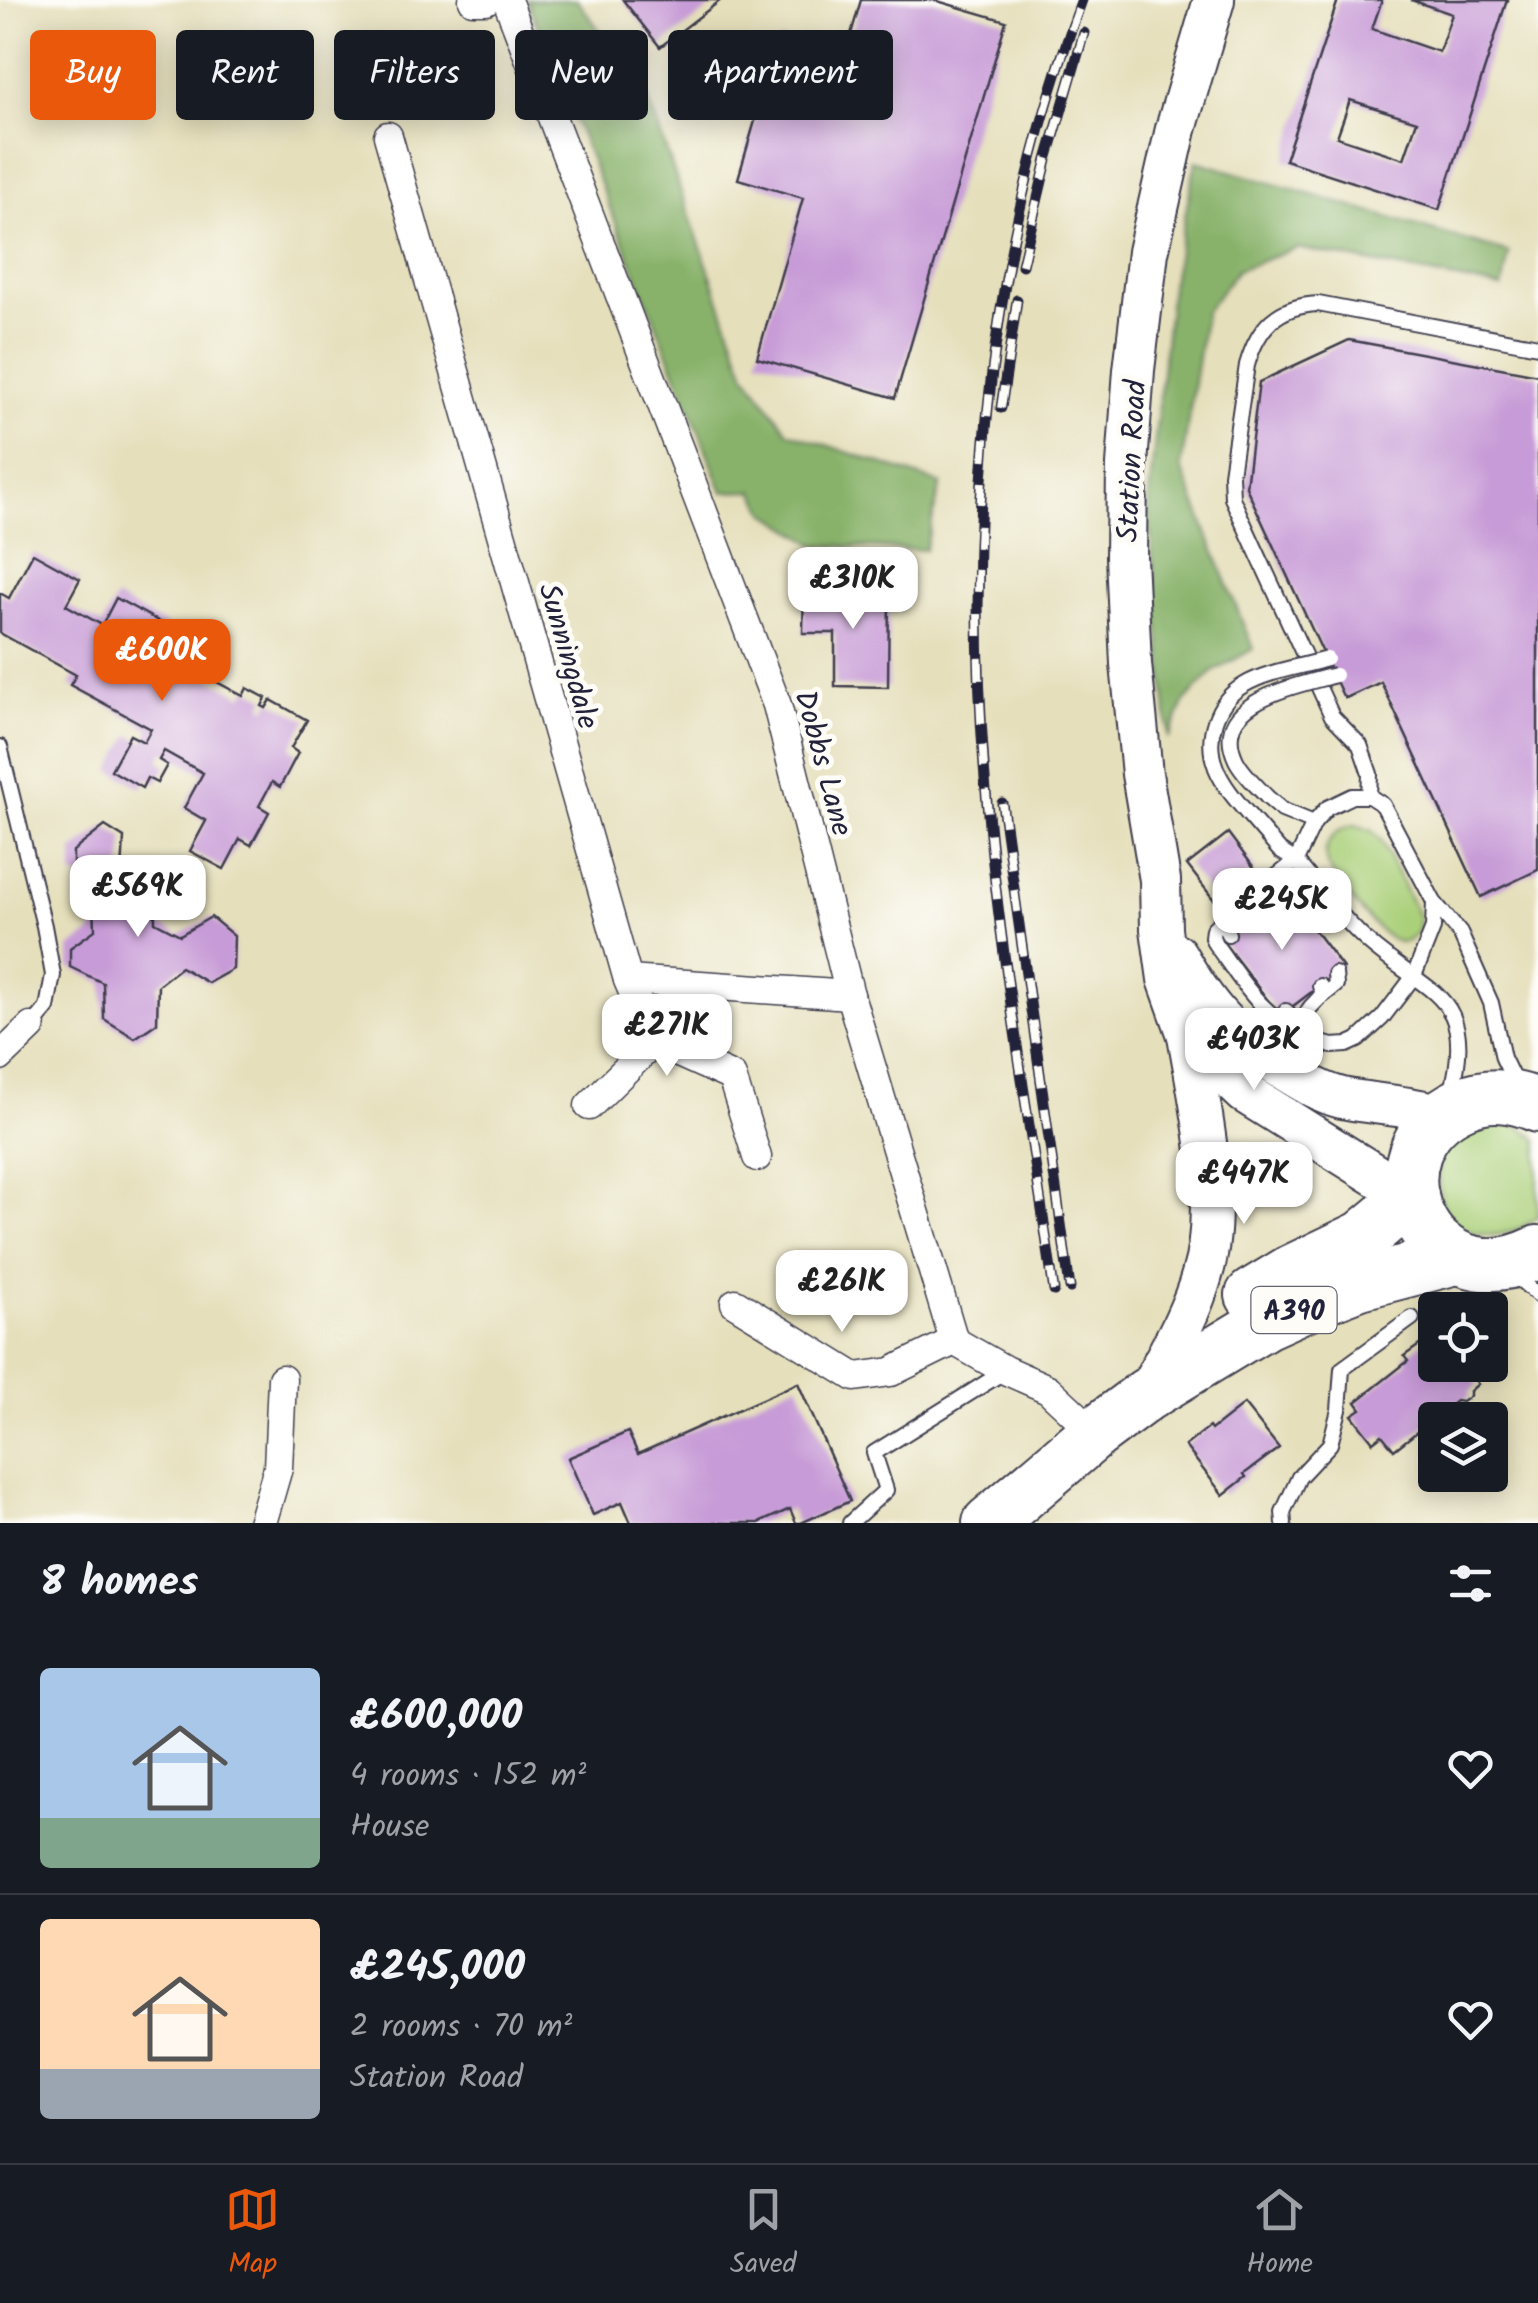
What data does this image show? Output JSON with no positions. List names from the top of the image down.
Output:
{
  "streets": {
    "highway": ["A390"],
    "street": ["Station Road", "Sunningdale", "Dobbs Lane"]
  },
  "crossings": [
    ["Station Road", "A390"]
  ],
  "page": {
    "chip": [
      "Buy",
      "Rent",
      "Filters",
      "New",
      "Apartment"
    ],
    "price": [
      "£310K",
      "£600K",
      "£569K",
      "£245K",
      "£271K",
      "£403K",
      "£447K",
      "£261K"
    ],
    "heading": "8 homes",
    "list": [
      {
        "name": "£600,000",
        "note": "4 rooms · 152 m² · House"
      },
      {
        "name": "£245,000",
        "note": "2 rooms · 70 m² · Station Road"
      }
    ],
    "tabs": ["Map", "Saved", "Home"]
  }
}
